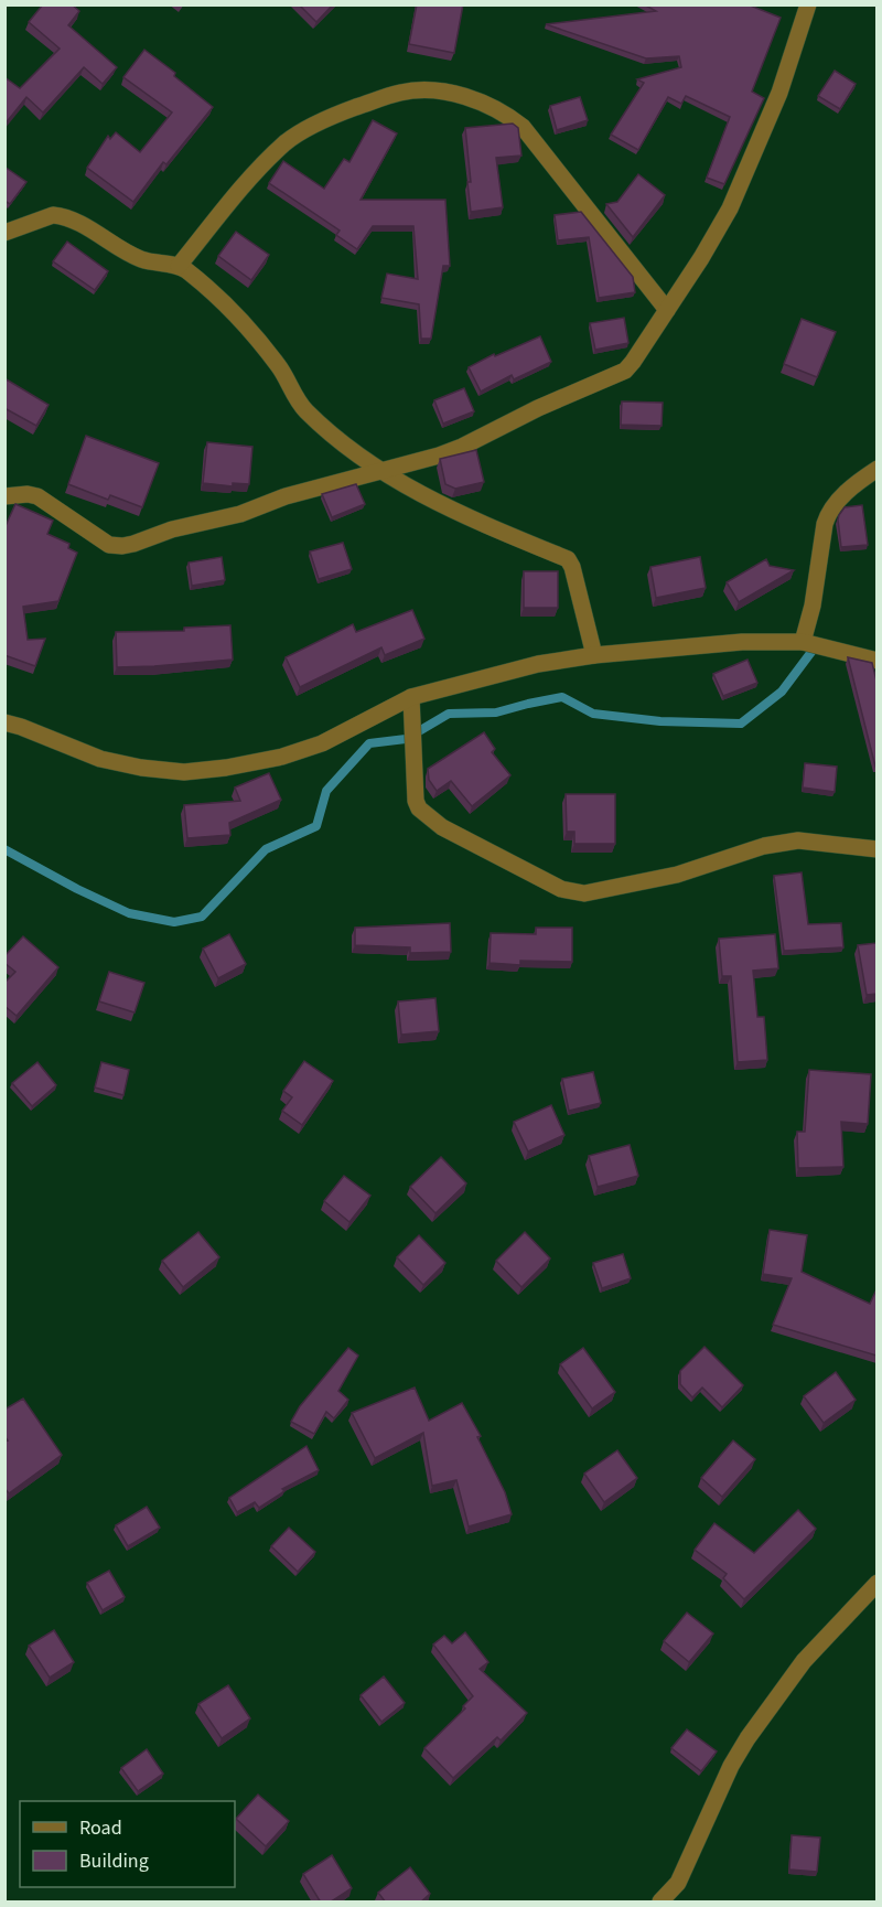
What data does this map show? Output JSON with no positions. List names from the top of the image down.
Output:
{
  "legend": ["Road", "Building"]
}
